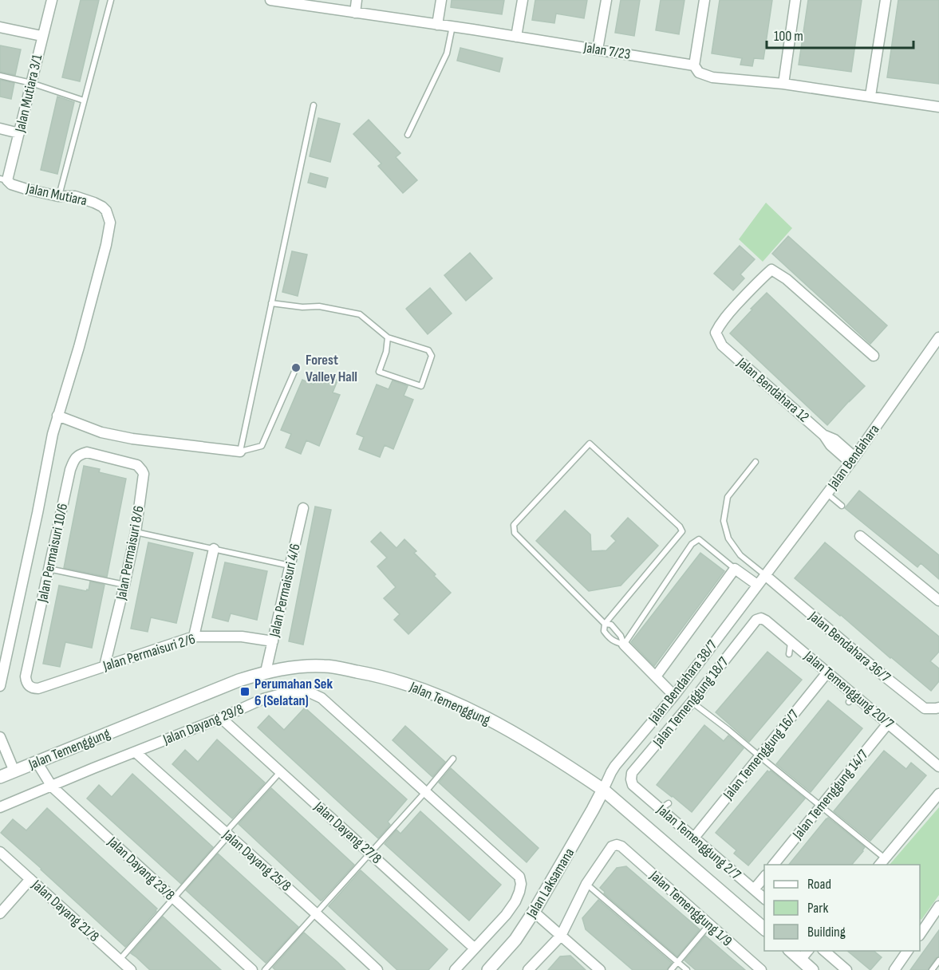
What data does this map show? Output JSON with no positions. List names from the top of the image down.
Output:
{
  "streets": {
    "street": [
      "Jalan 7/23",
      "Jalan Mutiara 3/1",
      "Jalan Mutiara",
      "Jalan Bendahara 12",
      "Jalan Bendahara",
      "Jalan Permaisuri 10/6",
      "Jalan Permaisuri 8/6",
      "Jalan Permaisuri 4/6",
      "Jalan Bendahara 36/7",
      "Jalan Permaisuri 2/6",
      "Jalan Bendahara 38/7",
      "Jalan Temenggung 20/7",
      "Jalan Temenggung 18/7",
      "Jalan Temenggung",
      "Jalan Dayang 29/8",
      "Jalan Temenggung 16/7",
      "Jalan Temenggung 14/7",
      "Jalan Dayang 27/8",
      "Jalan Temenggung 2/7",
      "Jalan Dayang 25/8",
      "Jalan Dayang 23/8",
      "Jalan Laksamana",
      "Jalan Temenggung 1/9",
      "Jalan Dayang 21/8"
    ]
  },
  "crossings": [
    ["Jalan Mutiara 3/1", "Jalan Mutiara"],
    ["Jalan Bendahara 12", "Jalan Bendahara"],
    ["Jalan Bendahara", "Jalan Bendahara 36/7"],
    ["Jalan Bendahara", "Jalan Bendahara 38/7"],
    ["Jalan Permaisuri 10/6", "Jalan Permaisuri 8/6"],
    ["Jalan Permaisuri 10/6", "Jalan Permaisuri 2/6"],
    ["Jalan Permaisuri 8/6", "Jalan Permaisuri 2/6"],
    ["Jalan Permaisuri 4/6", "Jalan Permaisuri 2/6"],
    ["Jalan Permaisuri 4/6", "Jalan Temenggung"],
    ["Jalan Bendahara 36/7", "Jalan Bendahara 38/7"],
    ["Jalan Bendahara 38/7", "Jalan Temenggung"],
    ["Jalan Bendahara 38/7", "Jalan Laksamana"],
    ["Jalan Temenggung 20/7", "Jalan Temenggung 18/7"],
    ["Jalan Temenggung 20/7", "Jalan Temenggung 16/7"],
    ["Jalan Temenggung 20/7", "Jalan Temenggung 14/7"],
    ["Jalan Temenggung 18/7", "Jalan Temenggung 2/7"],
    ["Jalan Temenggung", "Jalan Dayang 23/8"],
    ["Jalan Temenggung", "Jalan Laksamana"],
    ["Jalan Dayang 29/8", "Jalan Dayang 27/8"],
    ["Jalan Dayang 29/8", "Jalan Dayang 25/8"],
    ["Jalan Dayang 29/8", "Jalan Dayang 23/8"],
    ["Jalan Temenggung 16/7", "Jalan Temenggung 2/7"]
  ],
  "places": {
    "other": ["Forest Valley Hall"],
    "transit": ["Perumahan Sek 6 (Selatan)"]
  },
  "legend": ["Road", "Park", "Building"],
  "scale_bar": "100 m"
}
